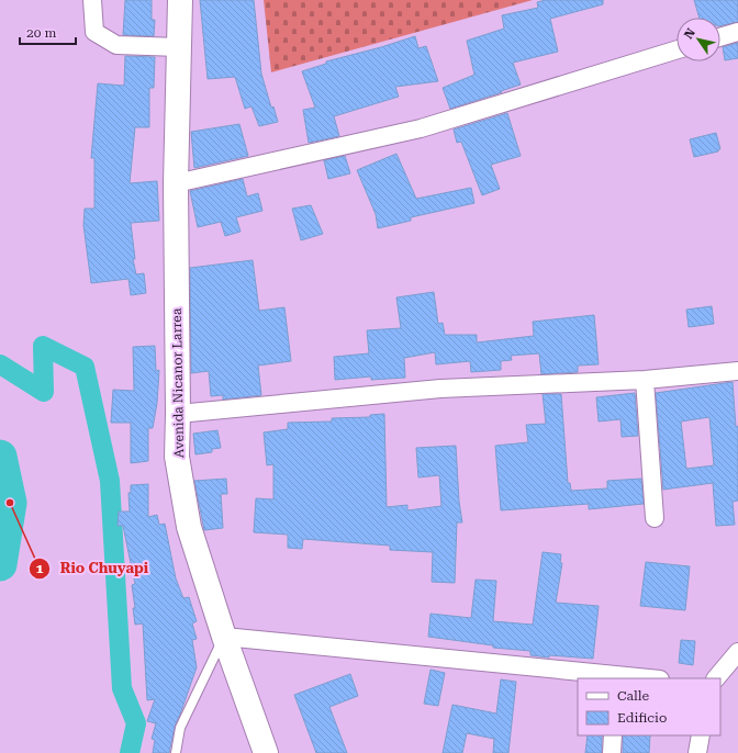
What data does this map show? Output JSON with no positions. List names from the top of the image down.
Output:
{
  "streets": {
    "main road": ["Avenida Nicanor Larrea"]
  },
  "places": ["Rio Chuyapi"],
  "legend": ["Calle", "Edificio"],
  "scale_bar": "20 m",
  "north": "top left"
}
